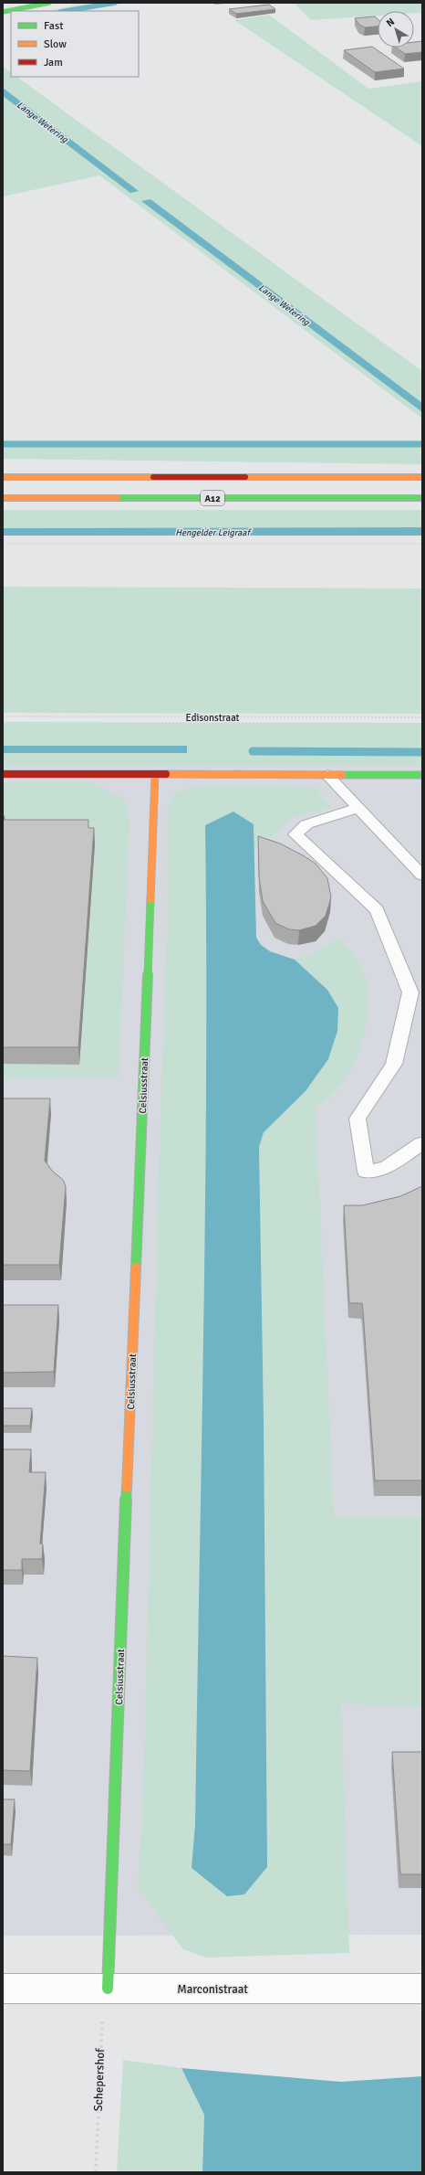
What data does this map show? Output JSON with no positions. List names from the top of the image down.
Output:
{
  "streets": {
    "main road": ["A12", "Celsiusstraat"],
    "street": ["Marconistraat"],
    "path": ["Edisonstraat", "Schepershof"]
  },
  "crossings": [
    ["Celsiusstraat", "Marconistraat"],
    ["Celsiusstraat", "Schepershof"],
    ["Marconistraat", "Schepershof"]
  ],
  "water": ["Lange Wetering", "Hengelder Leigraaf"],
  "legend": ["Fast", "Slow", "Jam"],
  "north": "top left"
}
